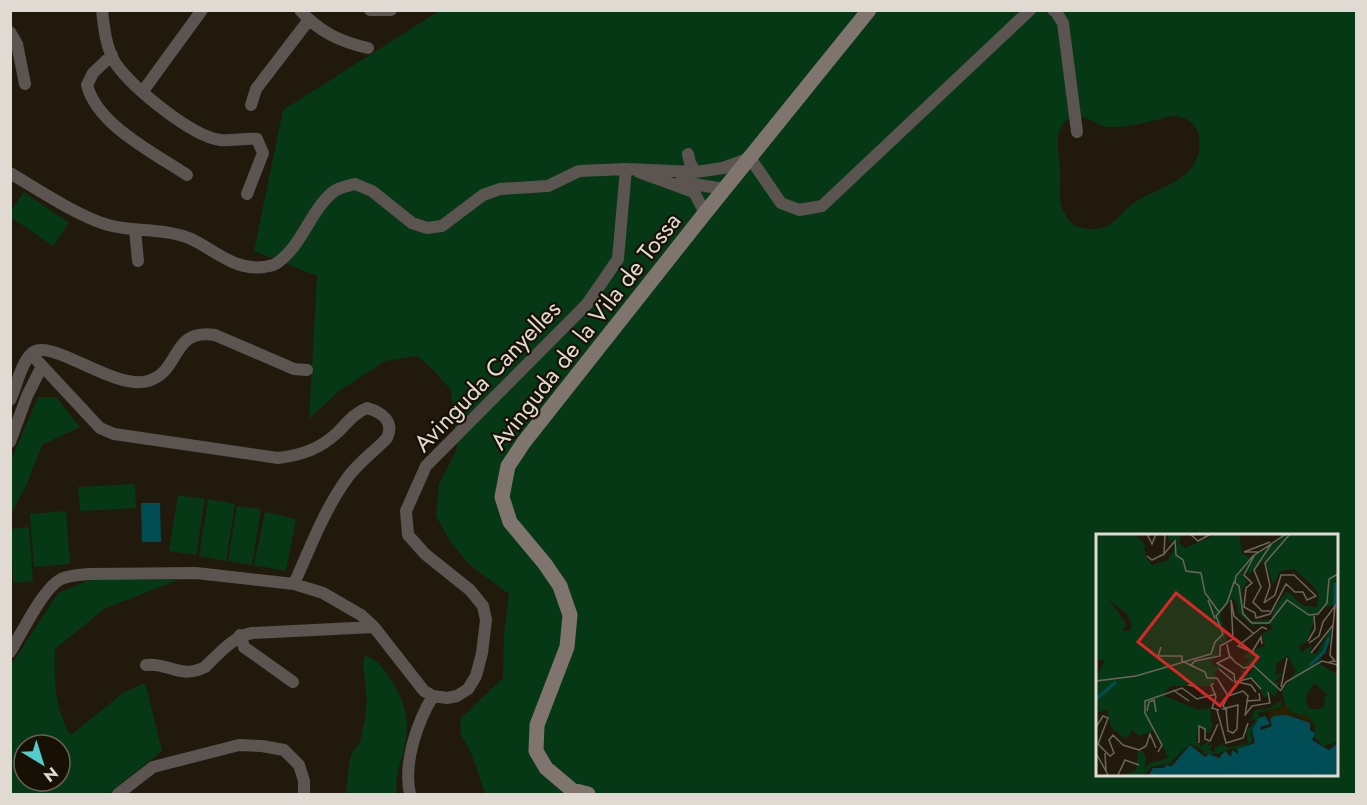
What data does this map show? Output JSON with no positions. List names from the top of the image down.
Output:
{
  "streets": {
    "main road": ["Avinguda de la Vila de Tossa"],
    "street": ["Avinguda Canyelles"]
  },
  "north": "bottom right"
}
